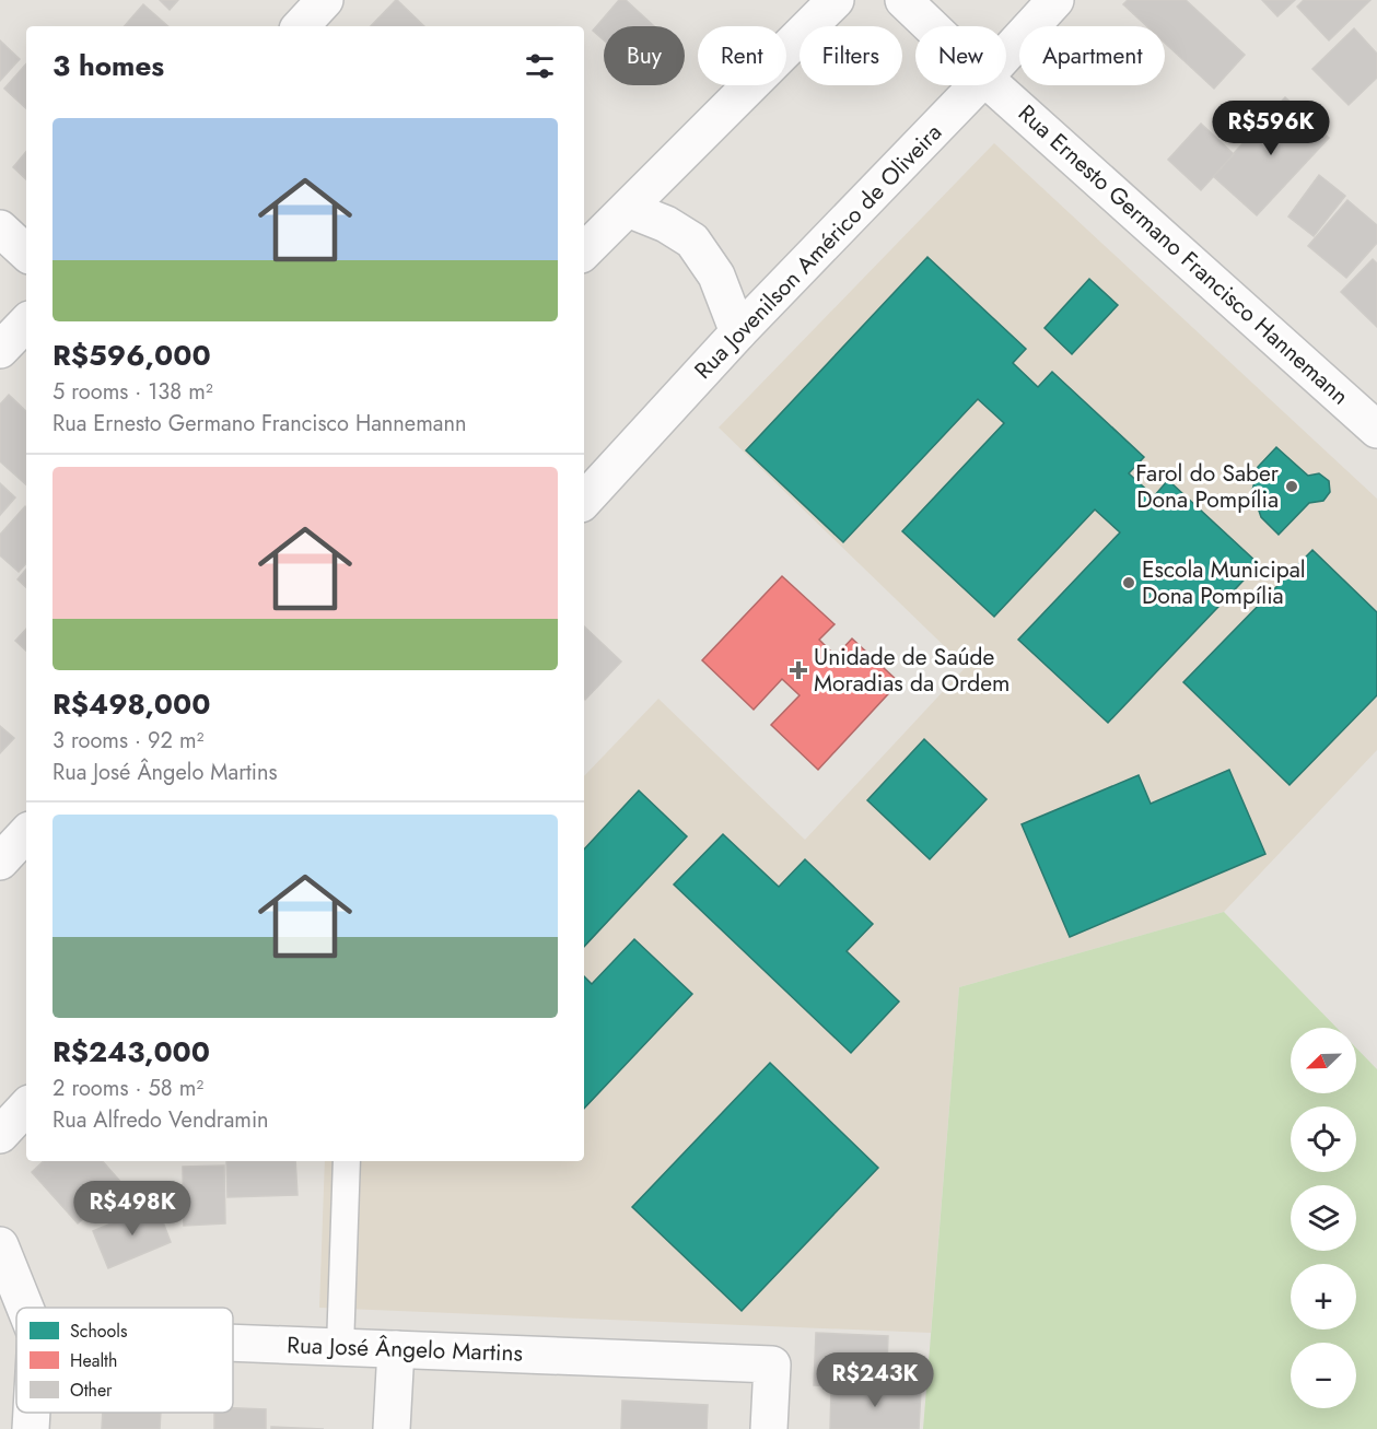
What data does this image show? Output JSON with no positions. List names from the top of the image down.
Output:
{
  "streets": {
    "street": ["Rua Jovenilson Américo de Oliveira", "Rua Ernesto Germano Francisco Hannemann", "Rua José Ângelo Martins"]
  },
  "places": {
    "other": ["Farol do Saber Dona Pompília", "Escola Municipal Dona Pompília"],
    "health": ["Unidade de Saúde Moradias da Ordem"]
  },
  "legend": ["Schools", "Health", "Other"],
  "north": "bottom left",
  "page": {
    "chip": [
      "Buy",
      "Rent",
      "Filters",
      "New",
      "Apartment"
    ],
    "heading": "3 homes",
    "price": ["R$596K", "R$498K", "R$243K"],
    "list": [
      {
        "name": "R$596,000",
        "note": "5 rooms · 138 m² · Rua Ernesto Germano Francisco Hannemann"
      },
      {
        "name": "R$498,000",
        "note": "3 rooms · 92 m² · Rua José Ângelo Martins"
      },
      {
        "name": "R$243,000",
        "note": "2 rooms · 58 m² · Rua Alfredo Vendramin"
      }
    ],
    "map_buttons": ["+", "−"]
  }
}
